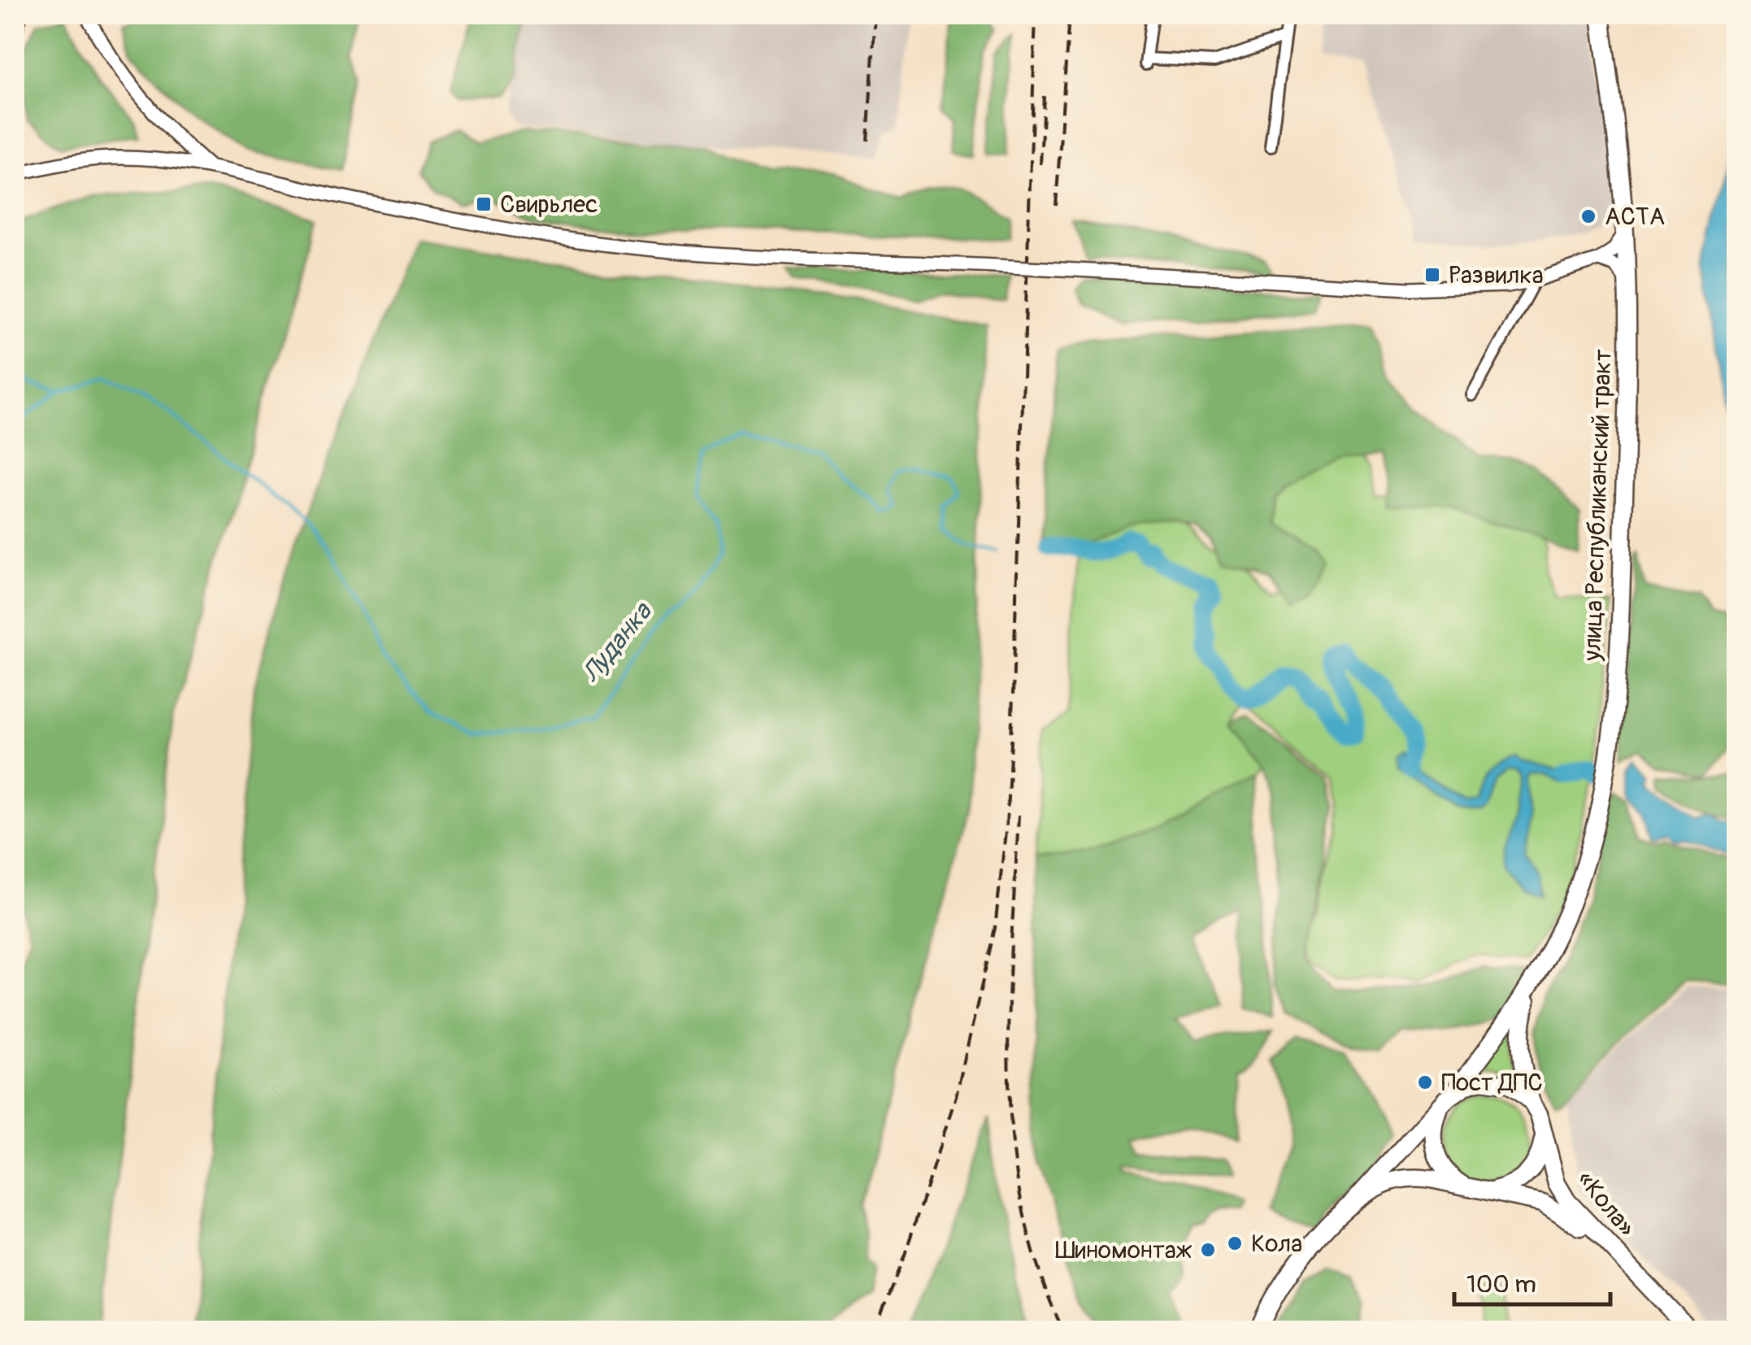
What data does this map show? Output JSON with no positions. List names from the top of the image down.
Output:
{
  "streets": {
    "main road": ["улица Республиканский тракт", "«Кола»"]
  },
  "crossings": [
    ["улица Республиканский тракт", "«Кола»"]
  ],
  "water": ["Луданка"],
  "places": {
    "transit": ["Свирьлес", "Развилка"],
    "other": [
      "АСТА",
      "Пост ДПС",
      "Кола",
      "Шиномонтаж"
    ]
  },
  "scale_bar": "100 m"
}
